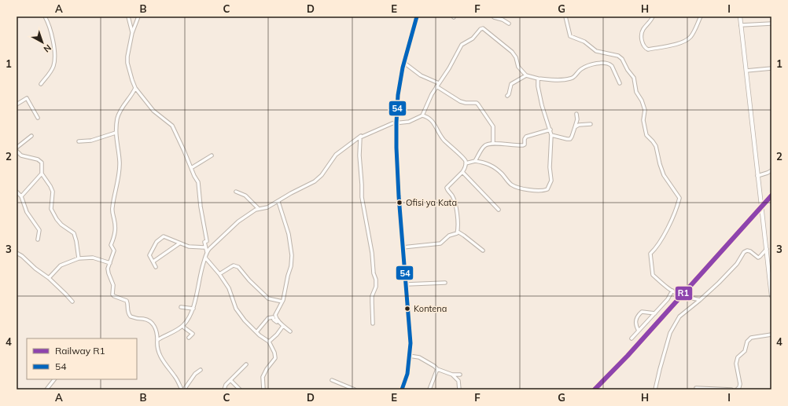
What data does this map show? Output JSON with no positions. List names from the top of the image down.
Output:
{
  "places": ["Ofisi ya Kata", "Kontena"],
  "lines": ["transit line 54", "rail line R1"],
  "legend": ["Railway R1", "54"],
  "north": "bottom right",
  "grid": {
    "columns": [
      "A",
      "B",
      "C",
      "D",
      "E",
      "F",
      "G",
      "H",
      "I"
    ],
    "rows": [
      "1",
      "2",
      "3",
      "4"
    ]
  }
}
